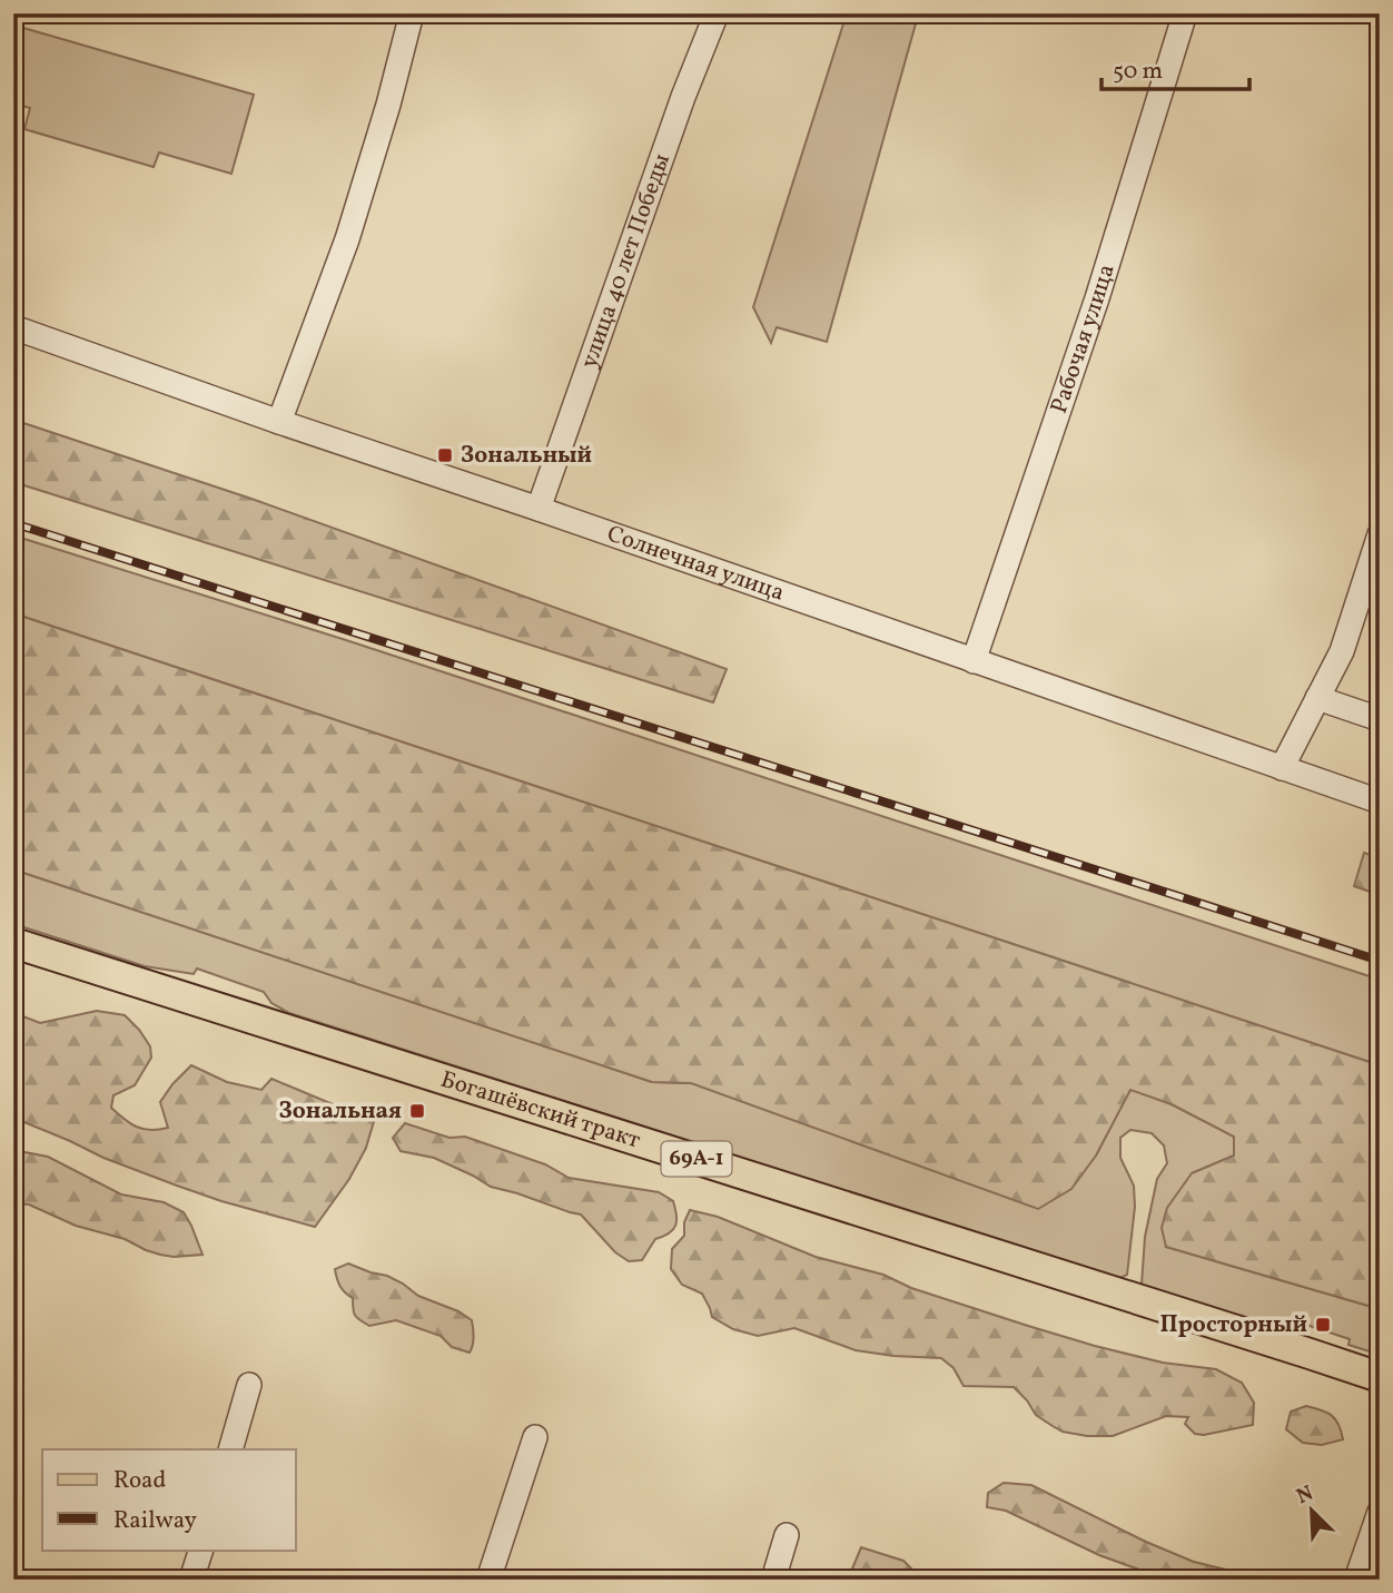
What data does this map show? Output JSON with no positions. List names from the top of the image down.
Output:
{
  "streets": {
    "main road": ["Богашёвский тракт", "69А-1"],
    "street": ["улица 40 лет Победы", "Рабочая улица", "Солнечная улица"]
  },
  "crossings": [
    ["улица 40 лет Победы", "Солнечная улица"],
    ["Рабочая улица", "Солнечная улица"]
  ],
  "places": {
    "transit": ["Зональный", "Зональная", "Просторный"]
  },
  "legend": ["Road", "Railway"],
  "scale_bar": "50 m",
  "north": "top left"
}
